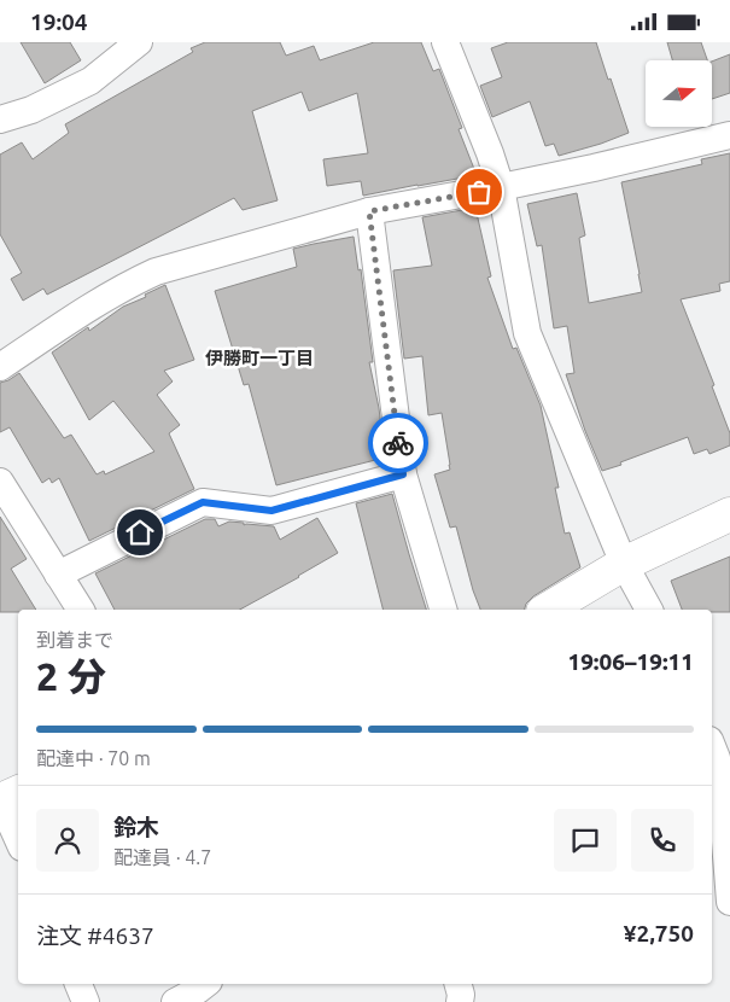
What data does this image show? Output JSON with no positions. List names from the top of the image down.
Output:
{
  "districts": ["伊勝町一丁目"],
  "north": "right",
  "page": {
    "status": "19:04",
    "heading": ["2 分", "到着まで", "19:06–19:11"],
    "panel": [
      "鈴木",
      "配達員 · 4.7",
      "注文 #4637",
      "¥2,750"
    ],
    "bar": "配達中 · 70 m"
  }
}
